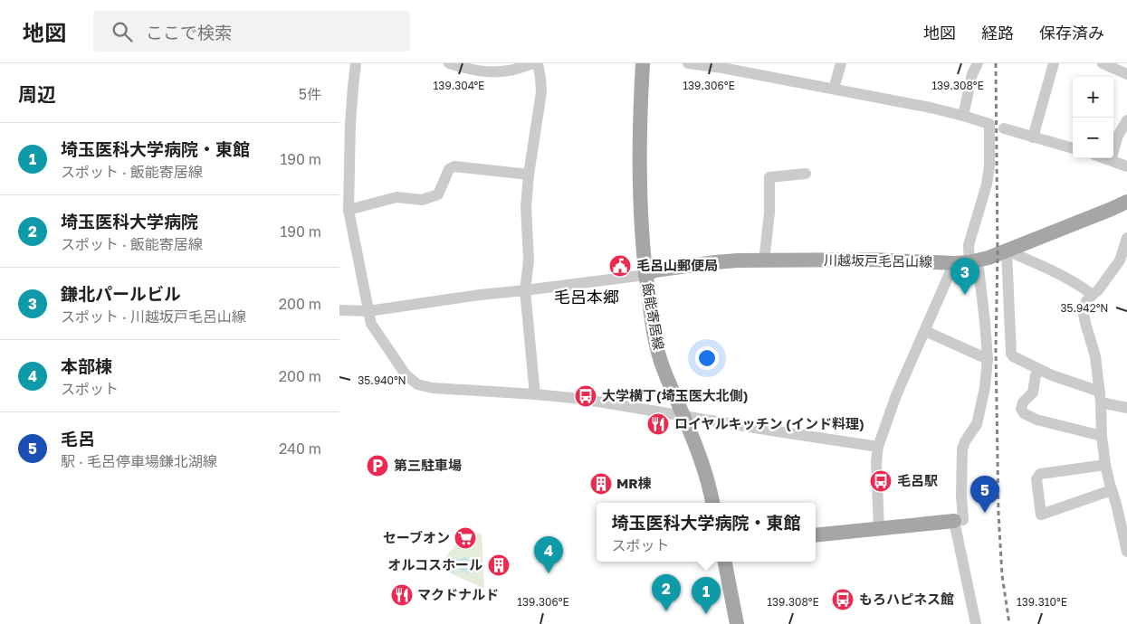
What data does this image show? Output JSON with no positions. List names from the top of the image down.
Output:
{
  "streets": {
    "main road": ["川越坂戸毛呂山線", "飯能寄居線"]
  },
  "crossings": [
    ["川越坂戸毛呂山線", "飯能寄居線"]
  ],
  "districts": ["毛呂本郷"],
  "places": {
    "public building": ["毛呂山郵便局"],
    "bus stop": ["大学横丁(埼玉医大北側)", "毛呂駅", "もろハピネス館"],
    "restaurant": ["ロイヤルキッチン (インド料理)", "マクドナルド"],
    "parking": ["第三駐車場"],
    "building": ["MR棟", "オルコスホール"],
    "supermarket": ["セーブオン"]
  },
  "page": {
    "header": "地図",
    "search": "ここで検索",
    "nav": ["地図", "経路", "保存済み"],
    "heading": ["周辺", "5件"],
    "map_buttons": ["+", "−"],
    "list": [
      {
        "mark": "1",
        "name": "埼玉医科大学病院・東館",
        "note": "スポット · 飯能寄居線",
        "value": "190 m"
      },
      {
        "mark": "2",
        "name": "埼玉医科大学病院",
        "note": "スポット · 飯能寄居線",
        "value": "190 m"
      },
      {
        "mark": "3",
        "name": "鎌北パールビル",
        "note": "スポット · 川越坂戸毛呂山線",
        "value": "200 m"
      },
      {
        "mark": "4",
        "name": "本部棟",
        "note": "スポット",
        "value": "200 m"
      },
      {
        "mark": "5",
        "name": "毛呂",
        "note": "駅 · 毛呂停車場鎌北湖線",
        "value": "240 m"
      }
    ],
    "pins": [
      "3",
      "5",
      "4",
      "2",
      "1"
    ],
    "popup": ["埼玉医科大学病院・東館", "スポット"]
  },
  "coordinates": [
    "139.304°E",
    "139.306°E",
    "139.308°E",
    "35.942°N",
    "35.940°N",
    "139.310°E"
  ]
}
